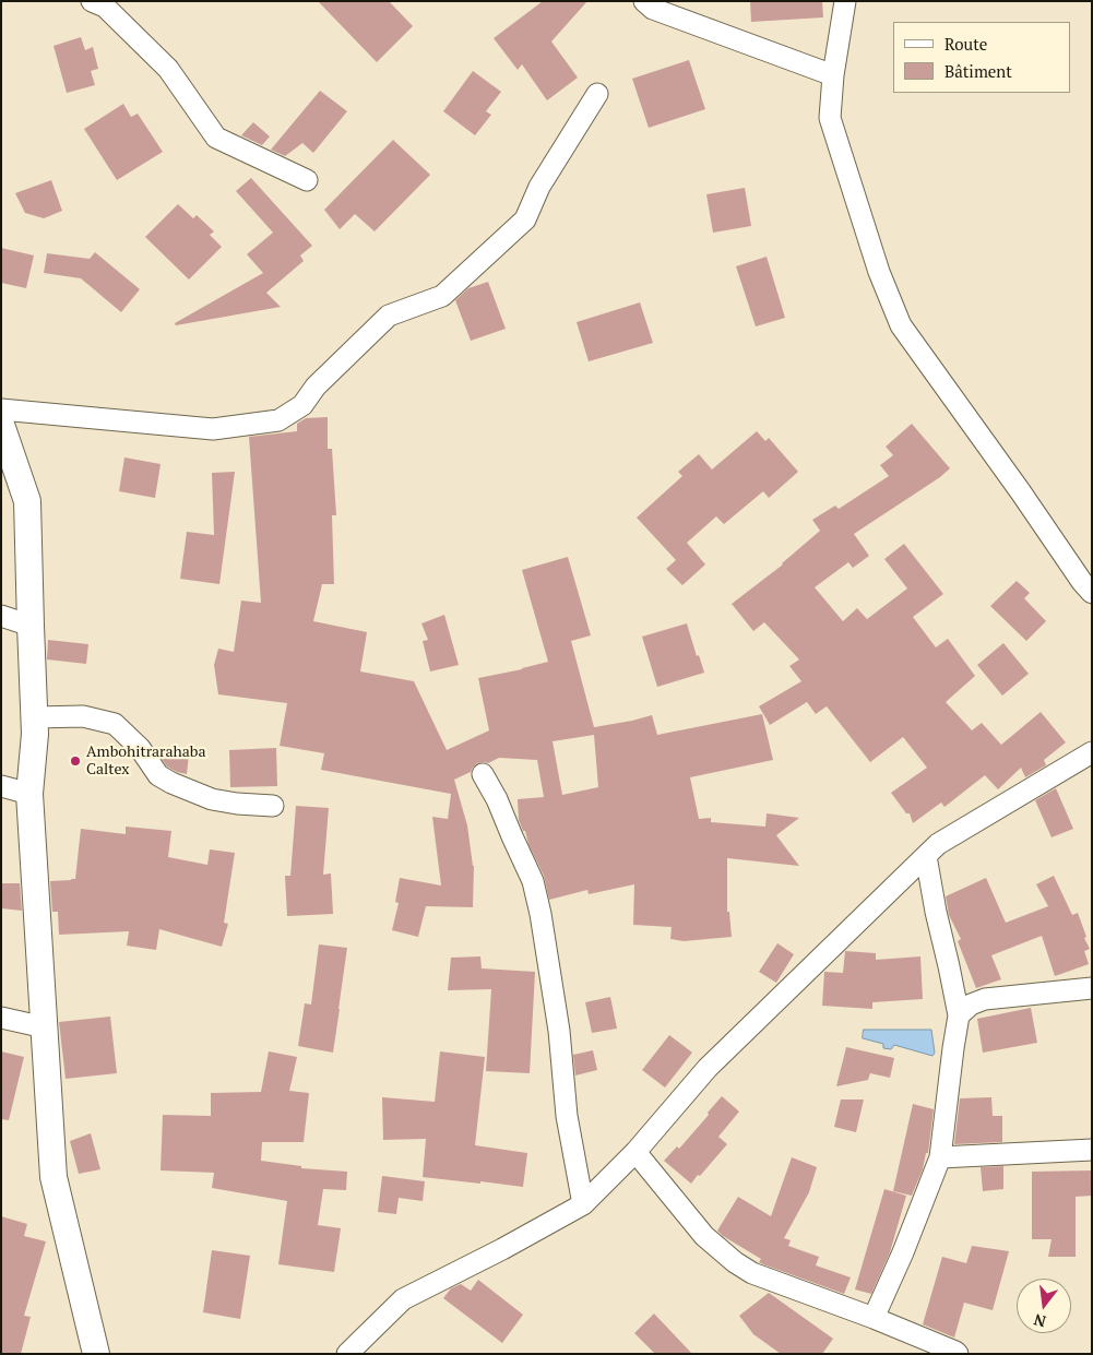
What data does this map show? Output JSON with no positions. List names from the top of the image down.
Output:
{
  "places": ["Ambohitrarahaba Caltex"],
  "legend": ["Route", "Bâtiment"],
  "north": "bottom"
}
